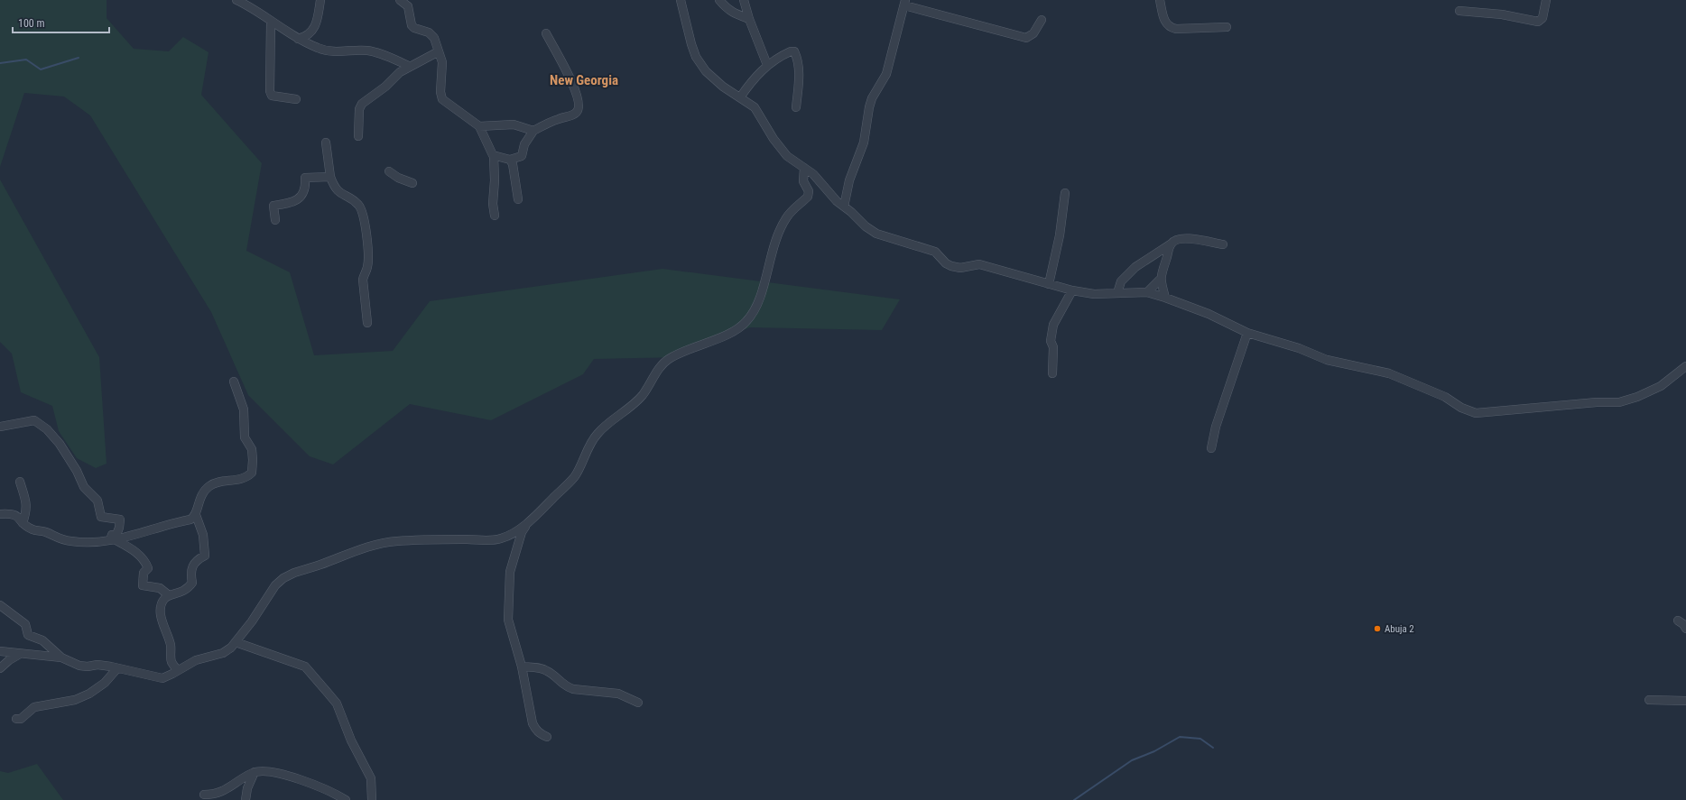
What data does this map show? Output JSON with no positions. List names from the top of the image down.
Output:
{
  "districts": ["New Georgia"],
  "places": ["Abuja 2"],
  "scale_bar": "100 m"
}
